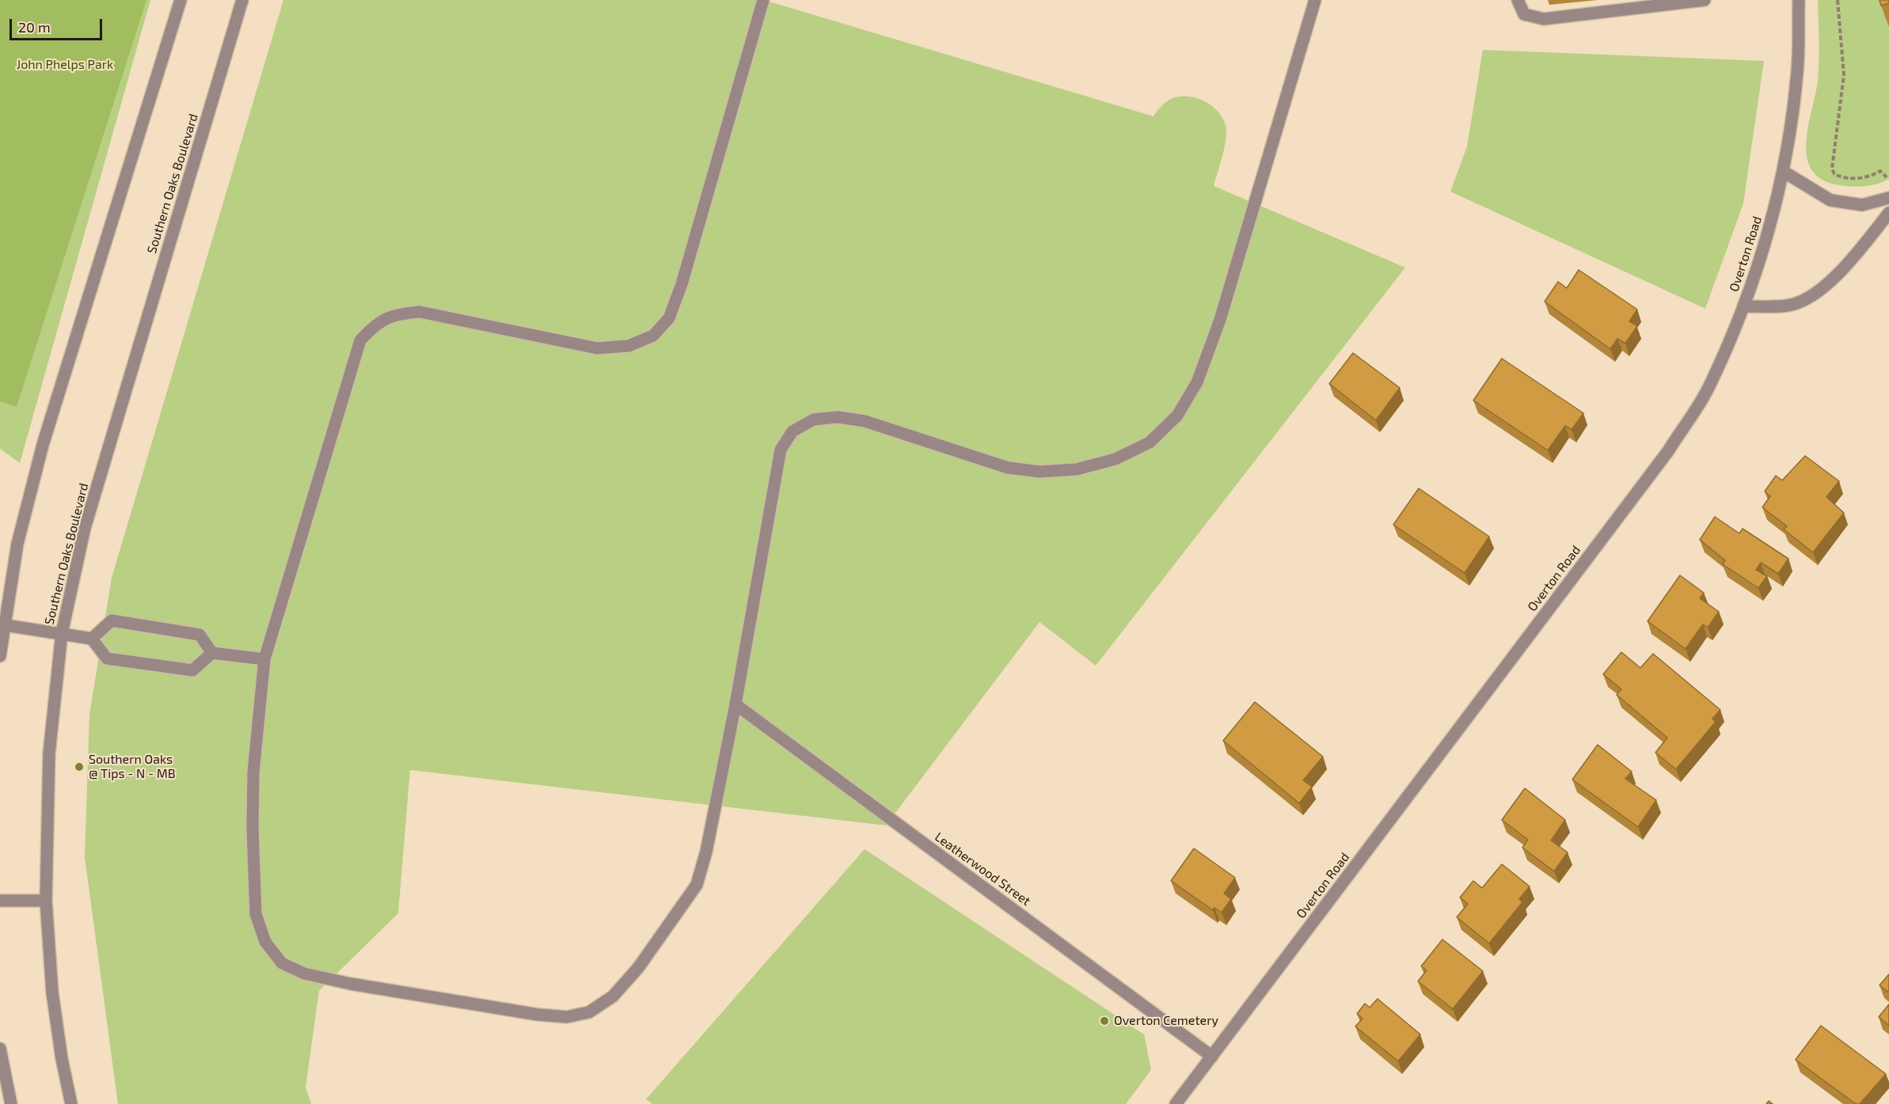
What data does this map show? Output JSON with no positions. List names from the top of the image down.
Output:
{
  "streets": {
    "street": ["Southern Oaks Boulevard", "Overton Road", "Leatherwood Street"]
  },
  "crossings": [
    ["Overton Road", "Leatherwood Street"]
  ],
  "parks": ["John Phelps Park"],
  "places": ["Southern Oaks @ Tips - N - MB", "Overton Cemetery"],
  "scale_bar": "20 m"
}
